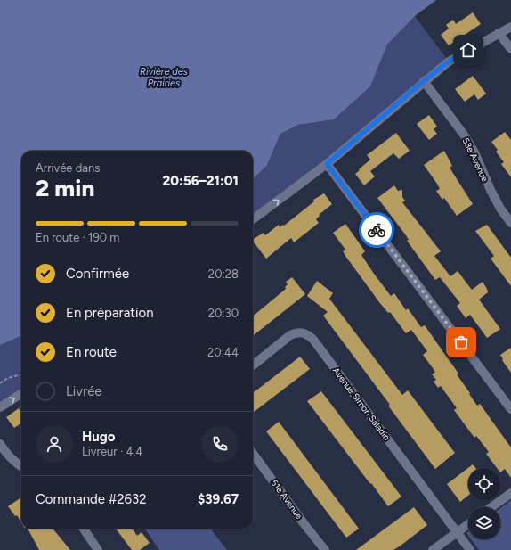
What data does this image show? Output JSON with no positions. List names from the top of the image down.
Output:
{
  "streets": {
    "street": ["53e Avenue", "Avenue Simon Saladin", "51e Avenue"]
  },
  "water": ["Rivière des Prairies"],
  "page": {
    "heading": ["2 min", "Arrivée dans", "20:56–21:01"],
    "panel": [
      "Hugo",
      "Livreur · 4.4",
      "Commande #2632",
      "$39.67"
    ],
    "bar": "En route · 190 m",
    "list": [
      ["Confirmée", "20:28"],
      ["En préparation", "20:30"],
      ["En route", "20:44"],
      "Livrée"
    ]
  }
}
